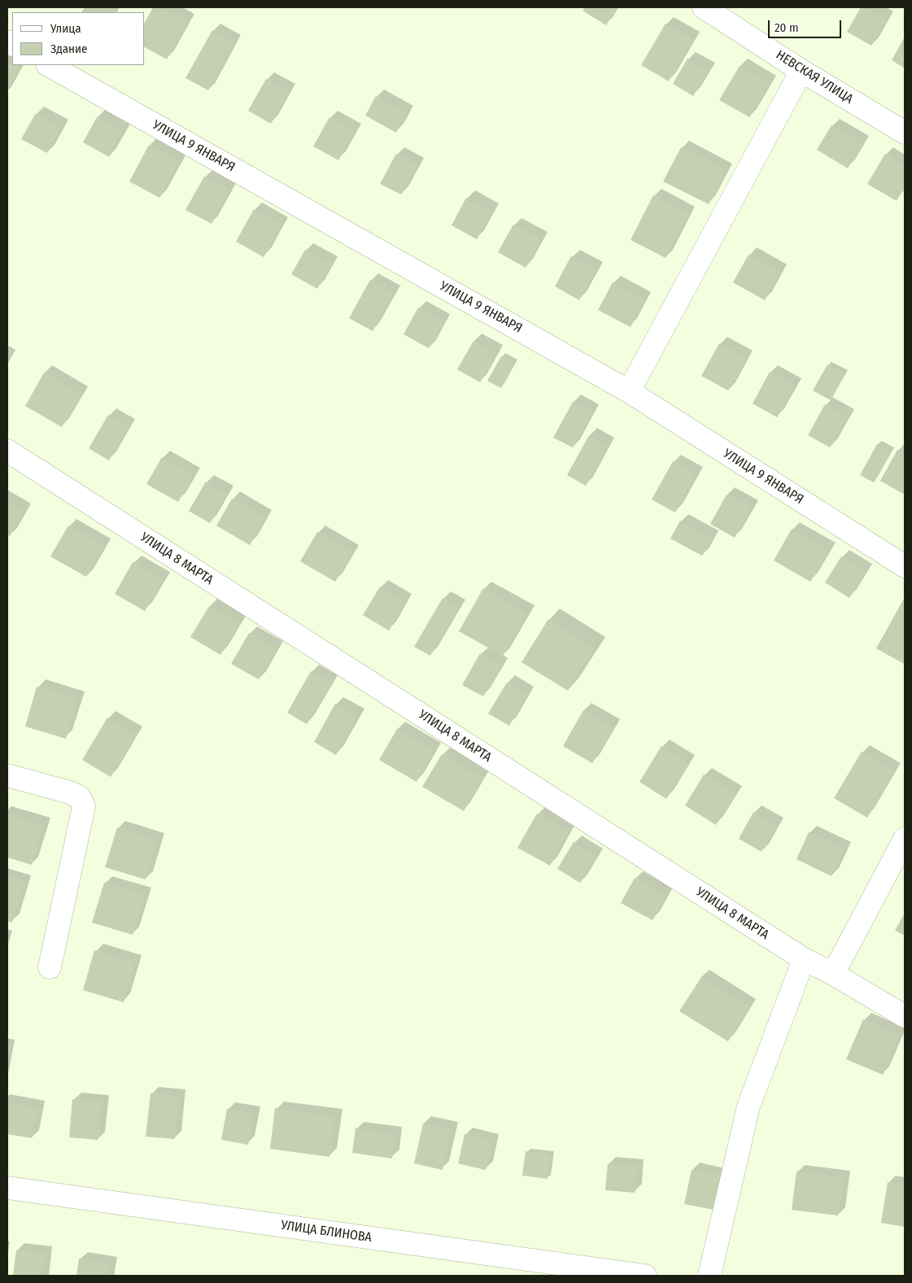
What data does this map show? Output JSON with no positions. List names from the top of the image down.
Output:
{
  "streets": {
    "street": [
      "НЕВСКАЯ УЛИЦА",
      "УЛИЦА 9 ЯНВАРЯ",
      "УЛИЦА 8 МАРТА",
      "УЛИЦА БЛИНОВА"
    ]
  },
  "legend": ["Улица", "Здание"],
  "scale_bar": "20 m"
}
